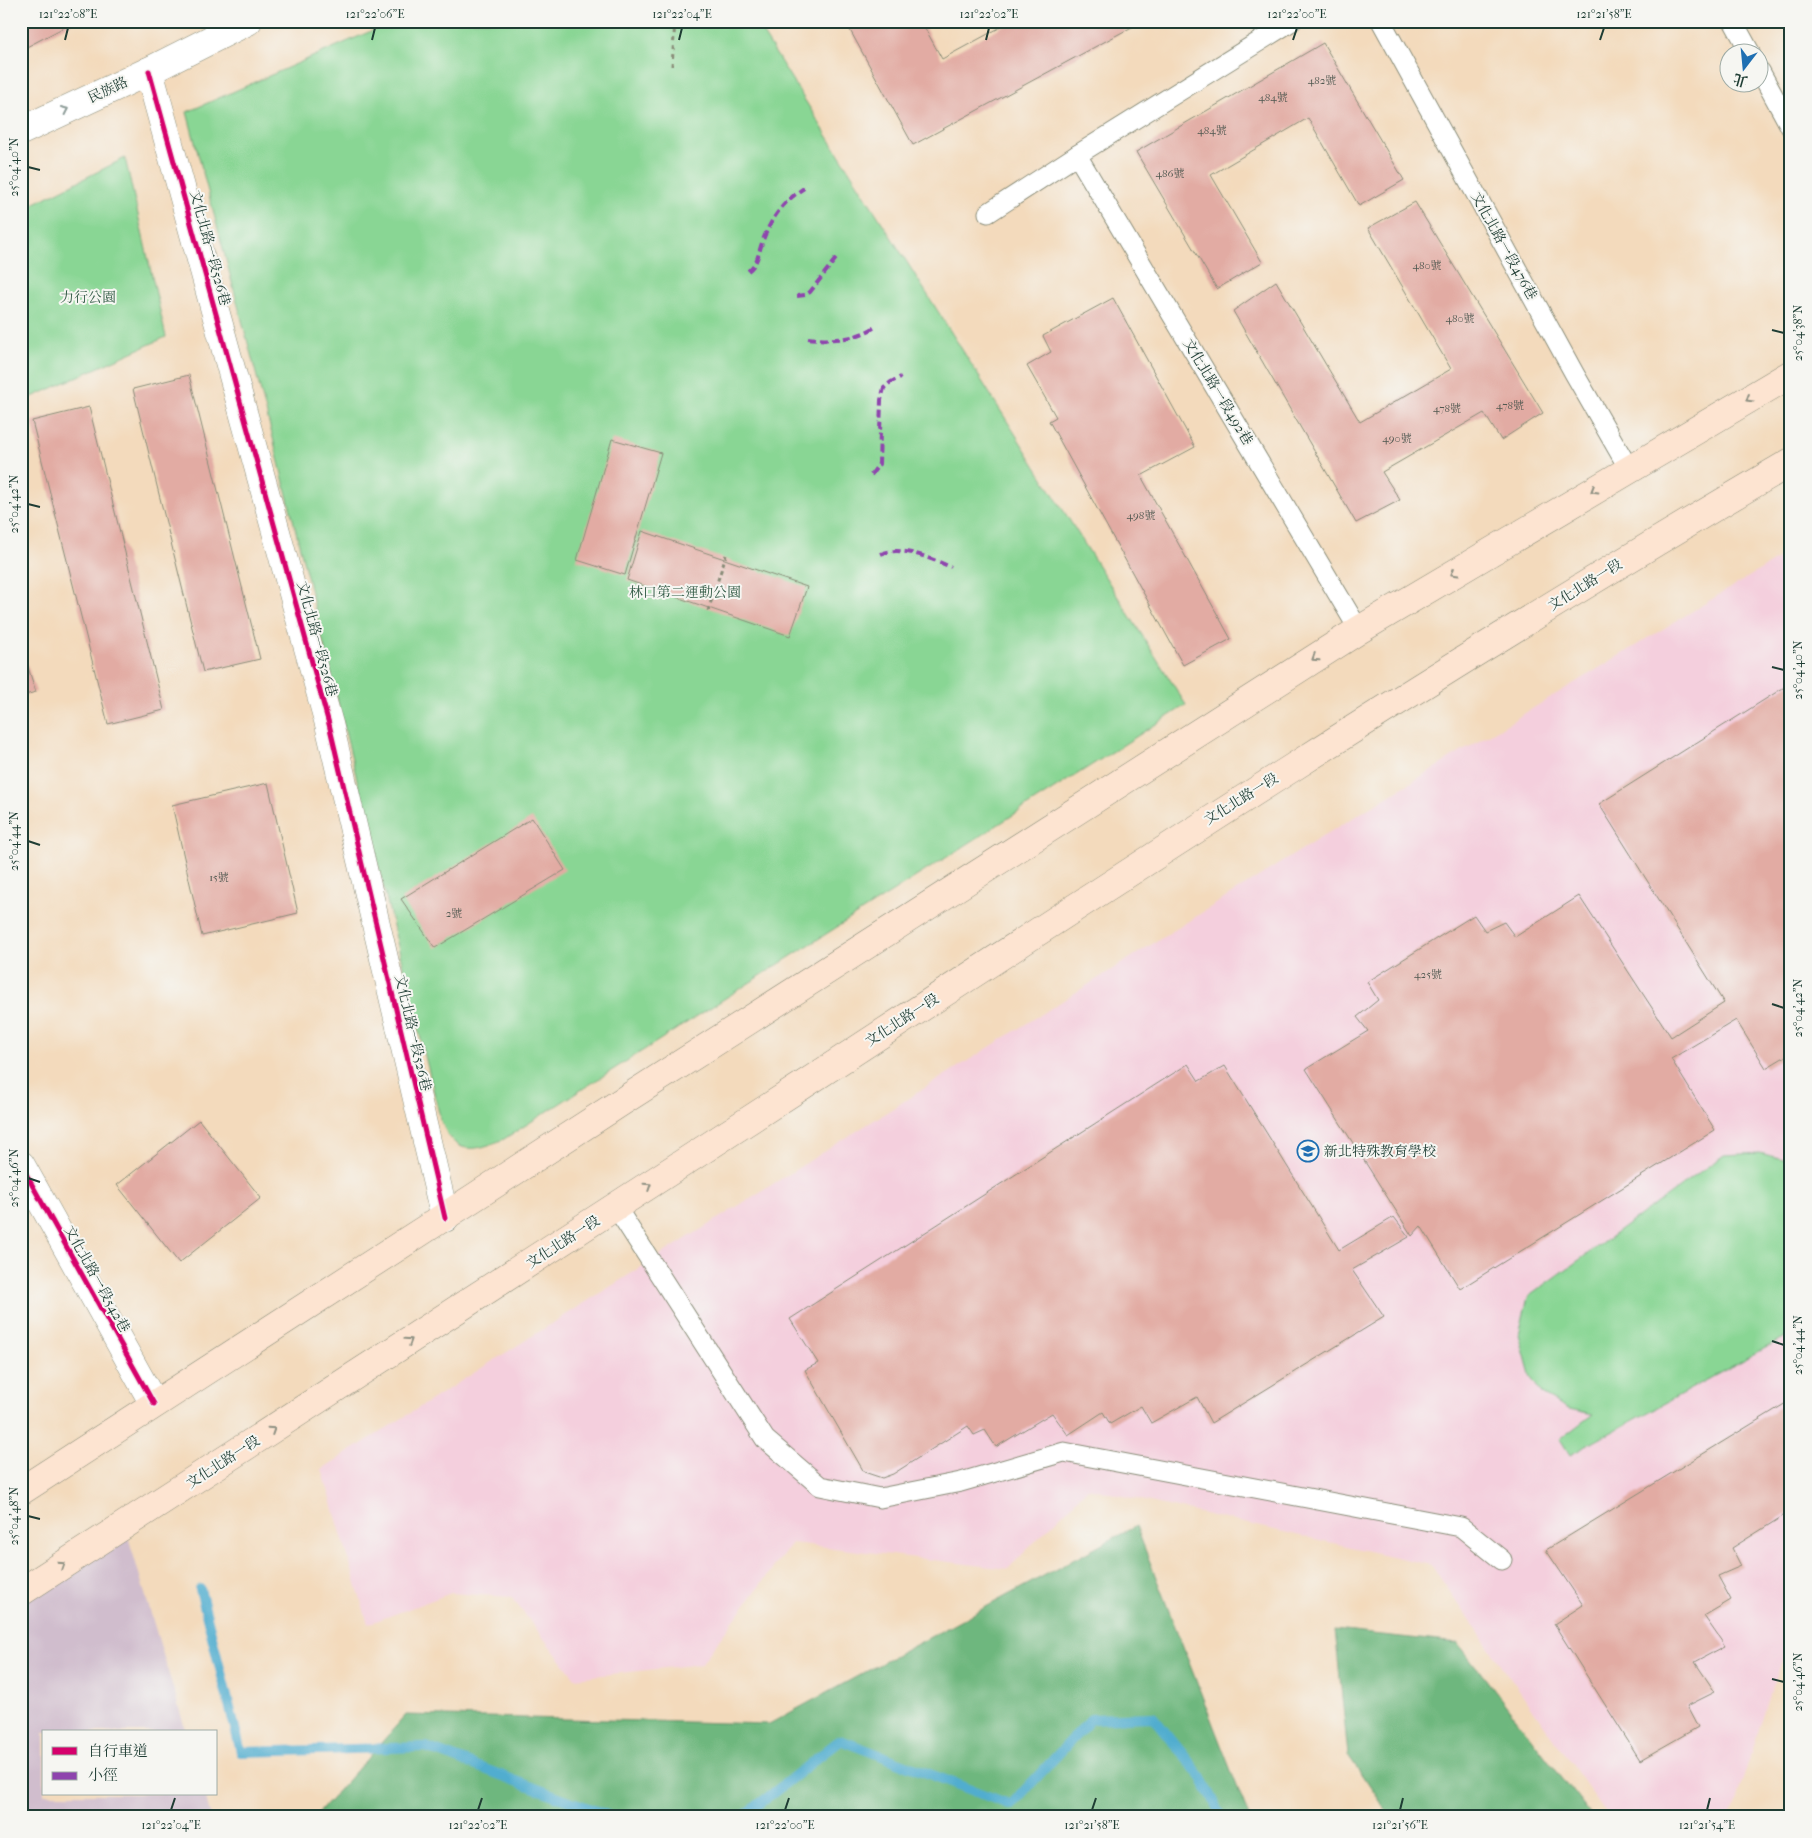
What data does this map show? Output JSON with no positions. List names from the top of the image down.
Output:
{
  "streets": {
    "main road": ["文化北路一段"],
    "street": ["民族路", "文化北路一段526巷", "文化北路一段542巷"],
    "lane": ["文化北路一段476巷", "文化北路一段492巷"]
  },
  "crossings": [
    ["民族路", "文化北路一段526巷"]
  ],
  "one_way": ["民族路"],
  "parks": ["力行公園", "林口第二運動公園"],
  "places": {
    "school or university": ["新北特殊教育學校"]
  },
  "house_numbers": [
    "482號",
    "484號",
    "484號",
    "486號",
    "480號",
    "480號",
    "478號",
    "478號",
    "490號",
    "498號",
    "15號",
    "2號",
    "425號"
  ],
  "legend": ["自行車道", "小徑"],
  "north": "bottom",
  "coordinates": [
    "121°22'08\"E",
    "121°22'06\"E",
    "121°22'04\"E",
    "121°22'02\"E",
    "121°22'00\"E",
    "121°21'58\"E",
    "25°04'40\"N",
    "25°04'38\"N",
    "25°04'42\"N",
    "25°04'44\"N",
    "25°04'46\"N",
    "25°04'48\"N",
    "121°21'56\"E",
    "121°21'54\"E"
  ]
}
